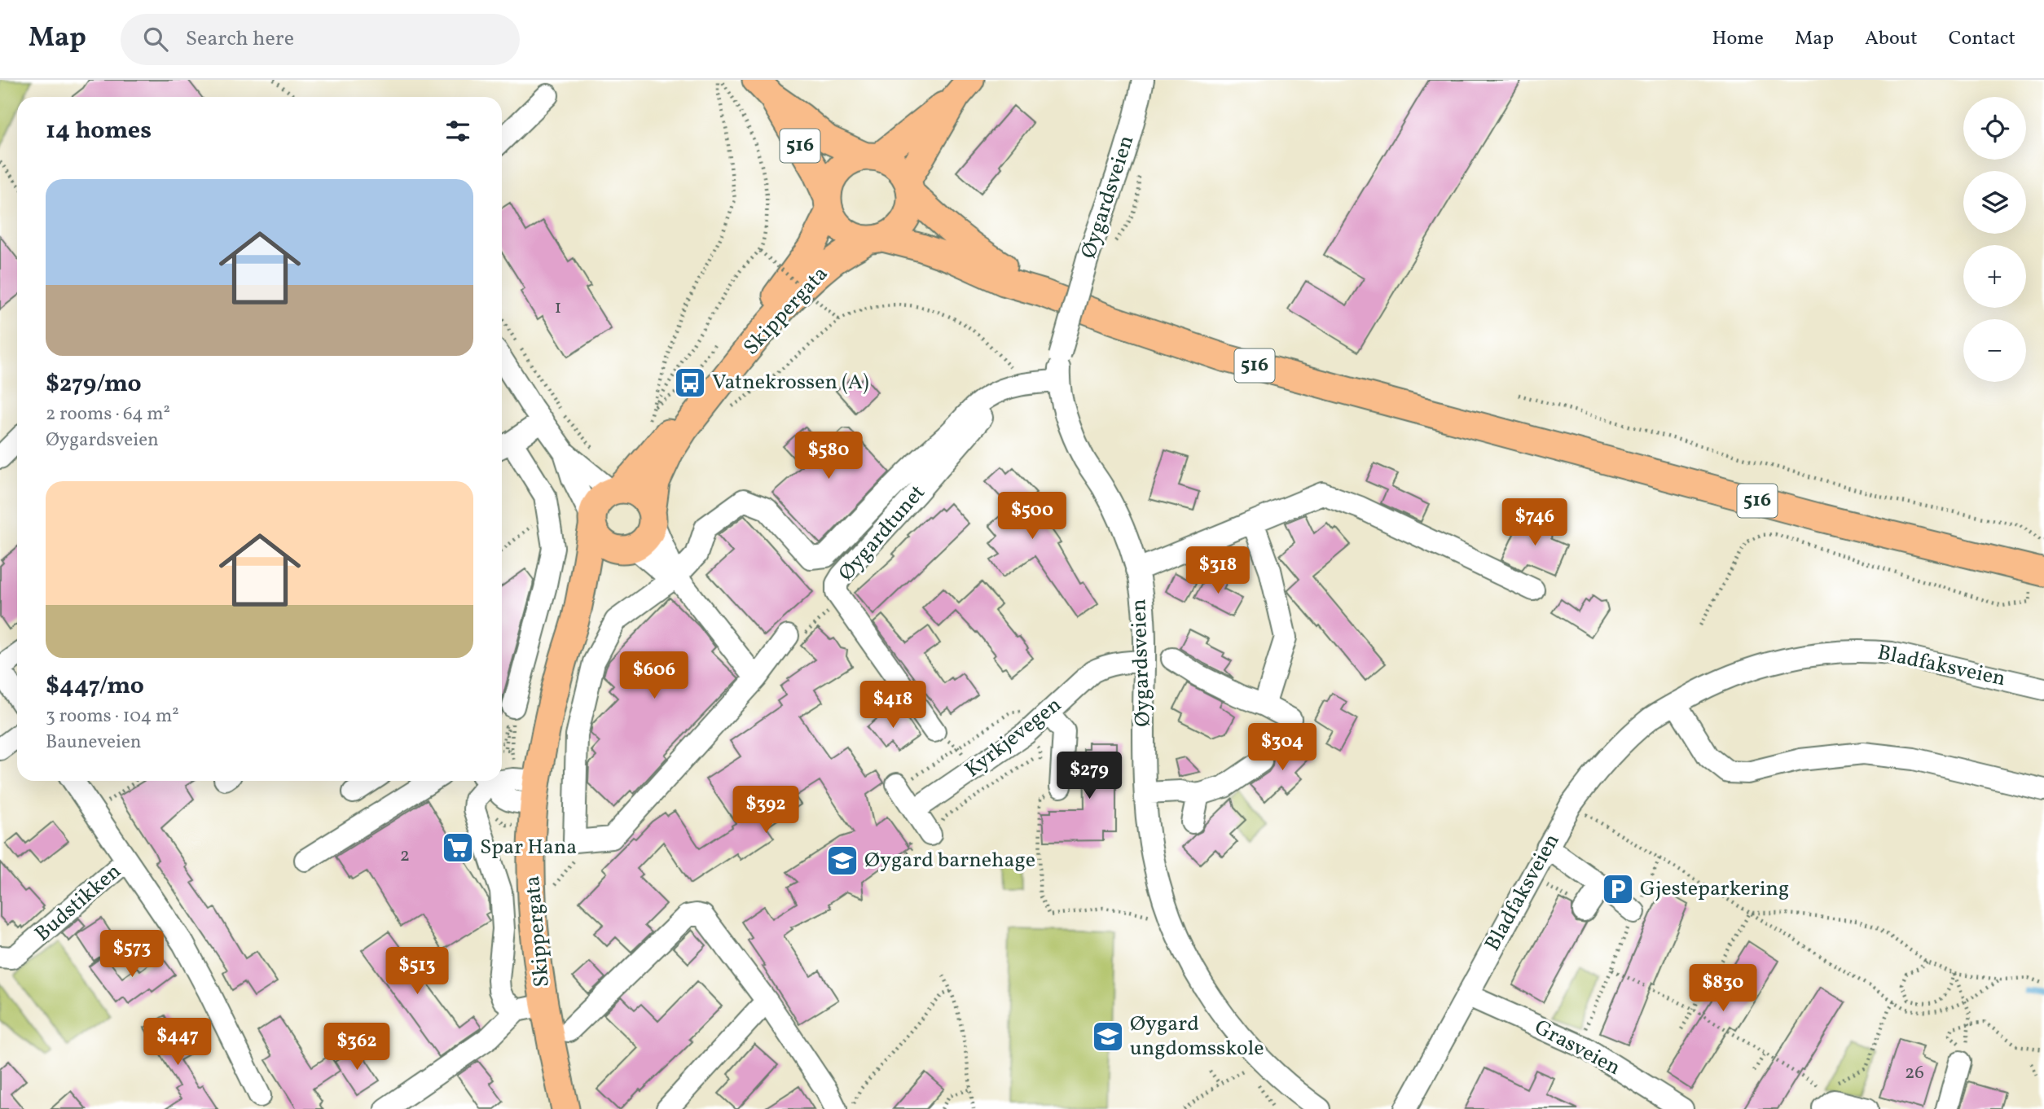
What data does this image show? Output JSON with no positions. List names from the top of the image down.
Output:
{
  "streets": {
    "main road": ["516", "Skippergata"],
    "street": [
      "Øygardsveien",
      "Øygardtunet",
      "Bladfaksveien",
      "Kyrkjevegen",
      "Budstikken",
      "Grasveien"
    ]
  },
  "crossings": [
    ["516", "Skippergata"],
    ["Øygardsveien", "Kyrkjevegen"],
    ["Bladfaksveien", "Grasveien"]
  ],
  "places": {
    "bus stop": ["Vatnekrossen (A)"],
    "supermarket": ["Spar Hana"],
    "school or university": ["Øygard barnehage", "Øygard ungdomsskole"],
    "parking": ["Gjesteparkering"]
  },
  "house_numbers": ["1", "2", "26"],
  "page": {
    "header": "Map",
    "search": "Search here",
    "nav": [
      "Home",
      "Map",
      "About",
      "Contact"
    ],
    "map_buttons": ["+", "−"],
    "heading": "14 homes",
    "list": [
      {
        "name": "$279/mo",
        "note": "2 rooms · 64 m² · Øygardsveien"
      },
      {
        "name": "$447/mo",
        "note": "3 rooms · 104 m² · Bauneveien"
      }
    ],
    "price": [
      "$580",
      "$500",
      "$746",
      "$318",
      "$606",
      "$418",
      "$304",
      "$279",
      "$392",
      "$573",
      "$513",
      "$830",
      "$447",
      "$362"
    ]
  }
}
